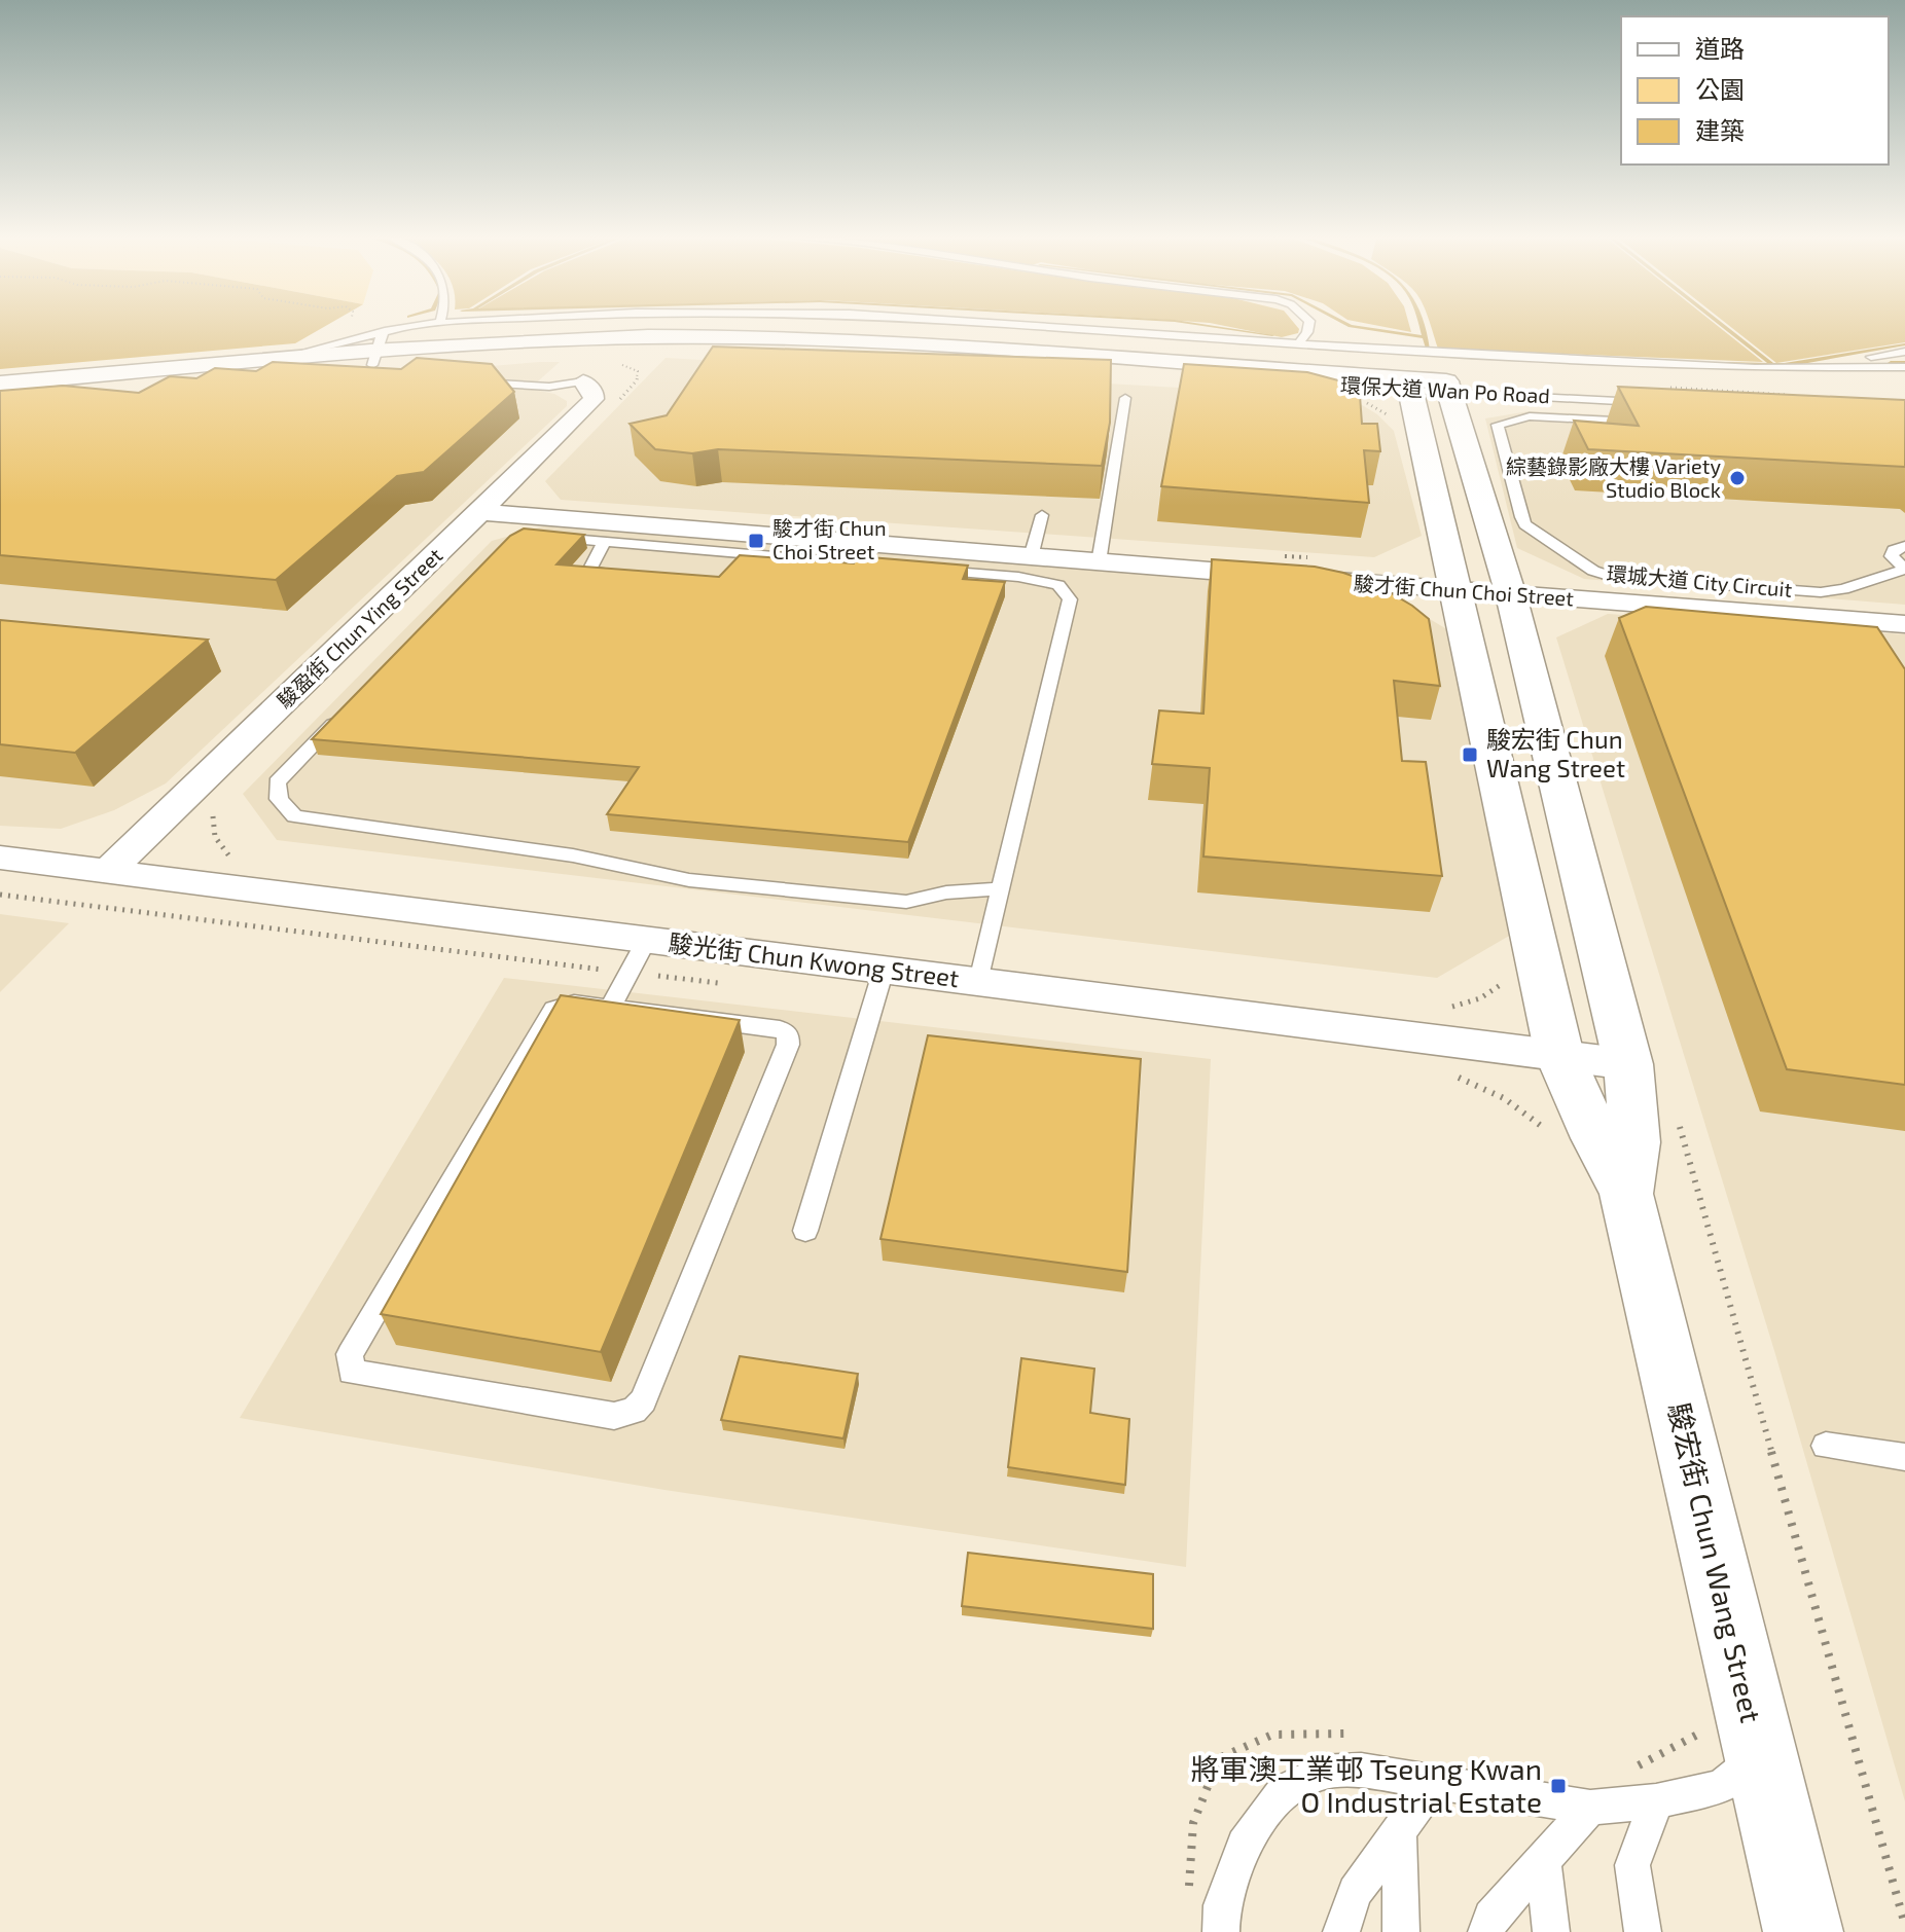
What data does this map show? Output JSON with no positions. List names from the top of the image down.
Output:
{
  "streets": {
    "street": [
      "環保大道 Wan Po Road",
      "駿才街 Chun Choi Street",
      "駿盈街 Chun Ying Street",
      "駿光街 Chun Kwong Street",
      "駿宏街 Chun Wang Street"
    ],
    "lane": ["環城大道 City Circuit"]
  },
  "crossings": [
    ["環保大道 Wan Po Road", "駿宏街 Chun Wang Street"],
    ["駿才街 Chun Choi Street", "駿盈街 Chun Ying Street"],
    ["駿才街 Chun Choi Street", "駿宏街 Chun Wang Street"],
    ["駿盈街 Chun Ying Street", "駿光街 Chun Kwong Street"],
    ["駿光街 Chun Kwong Street", "駿宏街 Chun Wang Street"]
  ],
  "places": {
    "other": ["綜藝錄影廠大樓 Variety Studio Block"],
    "transit": ["駿才街 Chun Choi Street", "駿宏街 Chun Wang Street", "將軍澳工業邨 Tseung Kwan O Industrial Estate"]
  },
  "legend": ["道路", "公園", "建築"]
}
